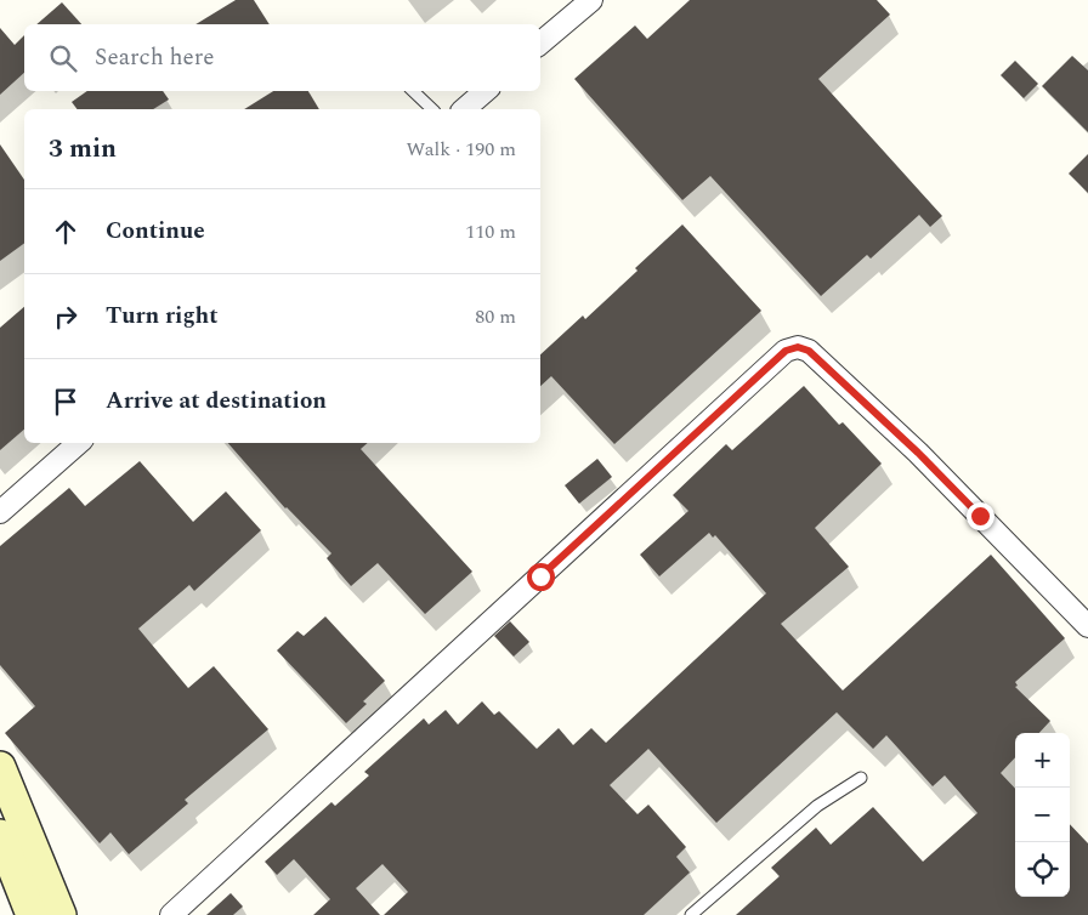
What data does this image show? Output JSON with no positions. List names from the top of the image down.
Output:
{
  "page": {
    "search": "Search here",
    "heading": ["3 min", "Walk · 190 m"],
    "list": [
      ["Continue", "110 m"],
      ["Turn right", "80 m"],
      "Arrive at destination"
    ],
    "map_buttons": ["+", "−"]
  }
}
